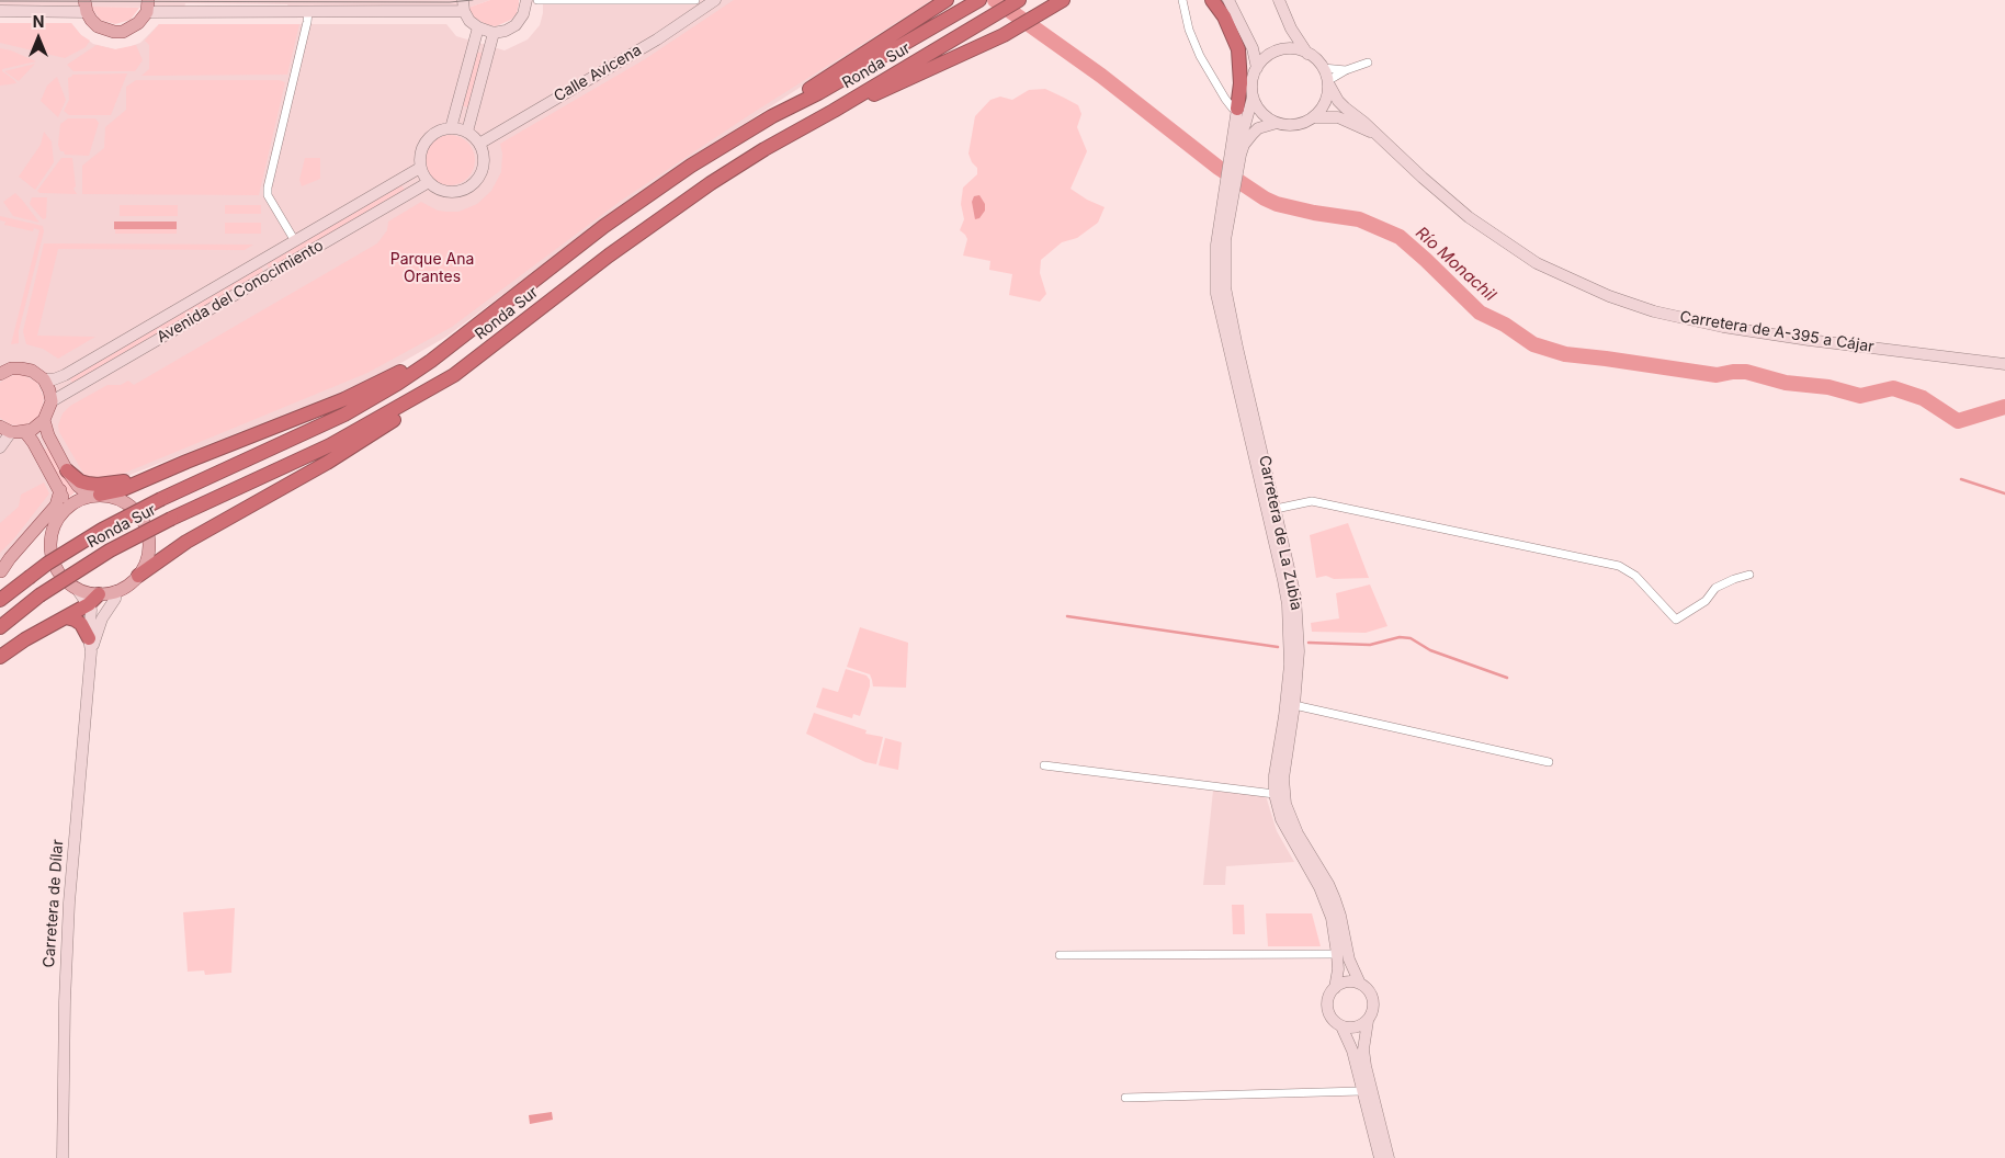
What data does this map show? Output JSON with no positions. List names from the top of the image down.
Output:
{
  "streets": {
    "highway": ["Ronda Sur"],
    "street": [
      "Calle Avicena",
      "Avenida del Conocimiento",
      "Carretera de A-395 a Cájar",
      "Carretera de La Zubia",
      "Carretera de Dílar"
    ]
  },
  "crossings": [
    ["Calle Avicena", "Avenida del Conocimiento"],
    ["Carretera de A-395 a Cájar", "Carretera de La Zubia"]
  ],
  "water": ["Río Monachil"],
  "parks": ["Parque Ana Orantes"],
  "north": "top"
}
